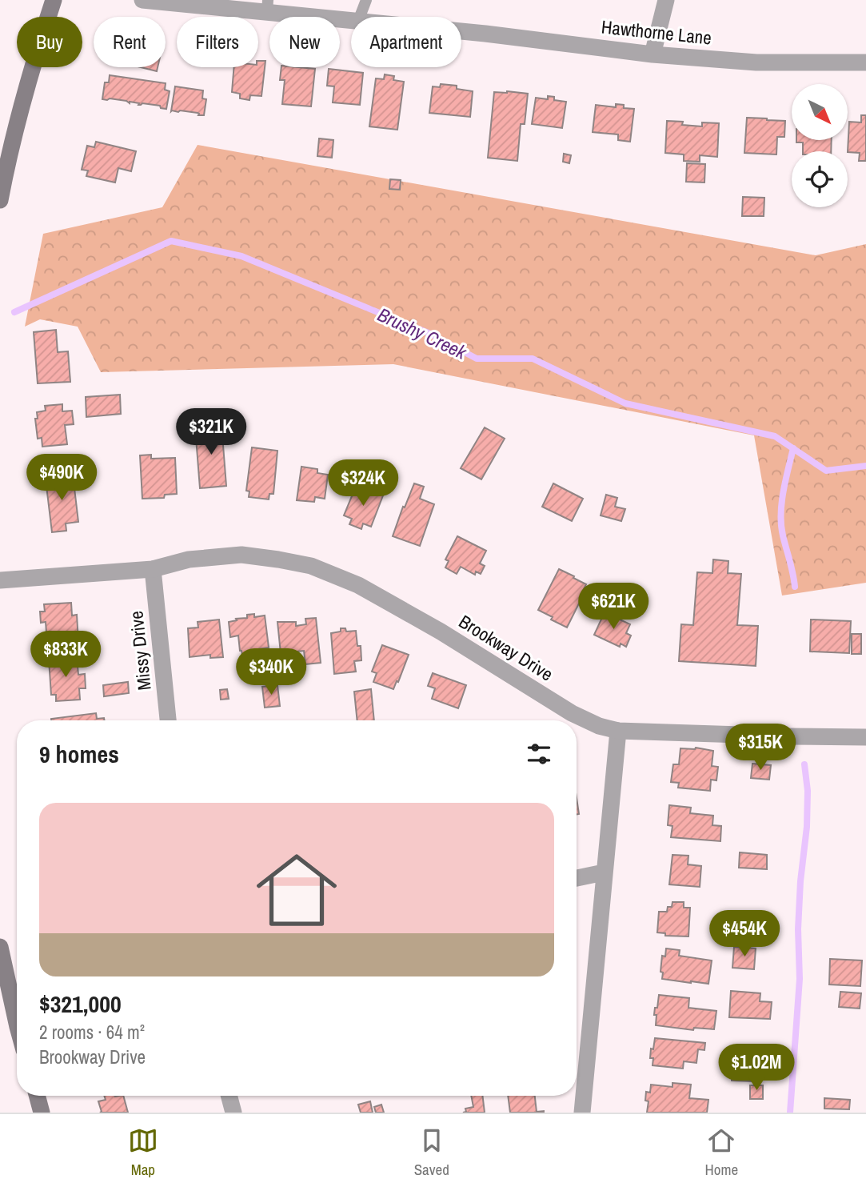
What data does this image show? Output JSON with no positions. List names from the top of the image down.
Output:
{
  "streets": {
    "street": ["Hawthorne Lane", "Brookway Drive", "Missy Drive"]
  },
  "crossings": [
    ["Brookway Drive", "Missy Drive"]
  ],
  "water": ["Brushy Creek"],
  "north": "bottom right",
  "page": {
    "chip": [
      "Buy",
      "Rent",
      "Filters",
      "New",
      "Apartment"
    ],
    "price": [
      "$321K",
      "$490K",
      "$324K",
      "$621K",
      "$833K",
      "$340K",
      "$315K",
      "$454K",
      "$1.02M"
    ],
    "heading": "9 homes",
    "list": [
      {
        "name": "$321,000",
        "note": "2 rooms · 64 m² · Brookway Drive"
      }
    ],
    "tabs": ["Map", "Saved", "Home"]
  }
}
